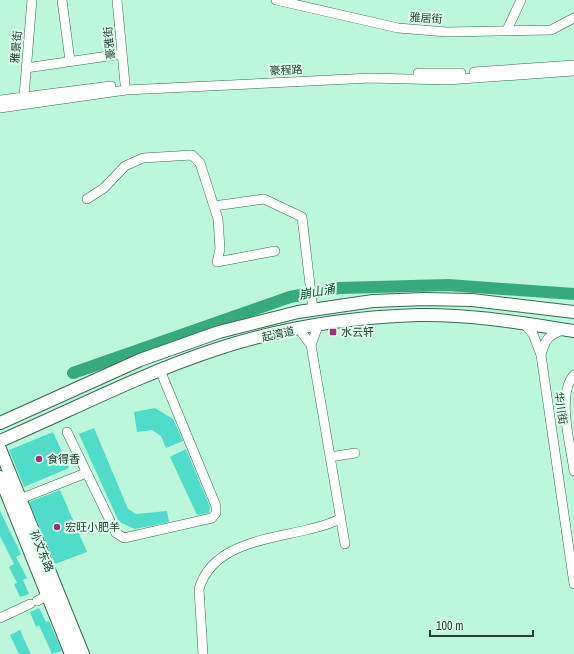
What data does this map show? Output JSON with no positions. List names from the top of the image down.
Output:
{
  "streets": {
    "main road": ["起湾道", "孙文东路"],
    "street": [
      "雅居街",
      "豪雅街",
      "雅景街",
      "豪程路",
      "华川街"
    ]
  },
  "crossings": [
    ["豪雅街", "豪程路"],
    ["雅景街", "豪程路"],
    ["起湾道", "华川街"]
  ],
  "water": ["崩山涌"],
  "places": {
    "transit": ["水云轩"],
    "other": ["食得香", "宏旺小肥羊"]
  },
  "scale_bar": "100 m"
}
